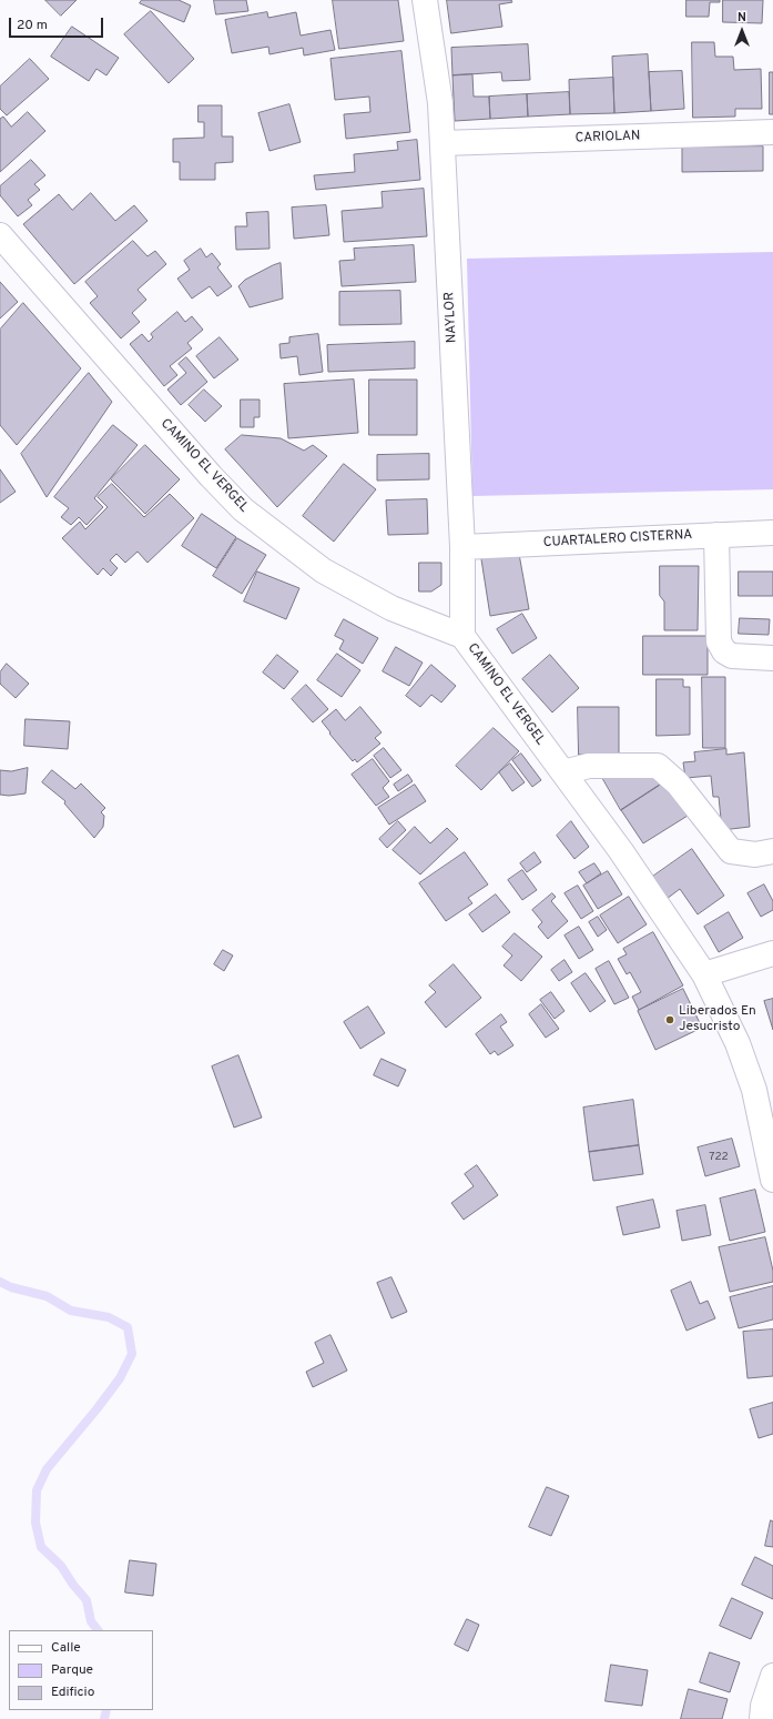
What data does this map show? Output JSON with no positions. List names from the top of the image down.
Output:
{
  "streets": {
    "street": [
      "CARIOLAN",
      "NAYLOR",
      "CAMINO EL VERGEL",
      "CUARTALERO CISTERNA"
    ]
  },
  "crossings": [
    ["CARIOLAN", "NAYLOR"],
    ["NAYLOR", "CAMINO EL VERGEL"],
    ["NAYLOR", "CUARTALERO CISTERNA"]
  ],
  "places": ["Liberados En Jesucristo"],
  "house_numbers": ["722"],
  "legend": ["Calle", "Parque", "Edificio"],
  "scale_bar": "20 m",
  "north": "top"
}
